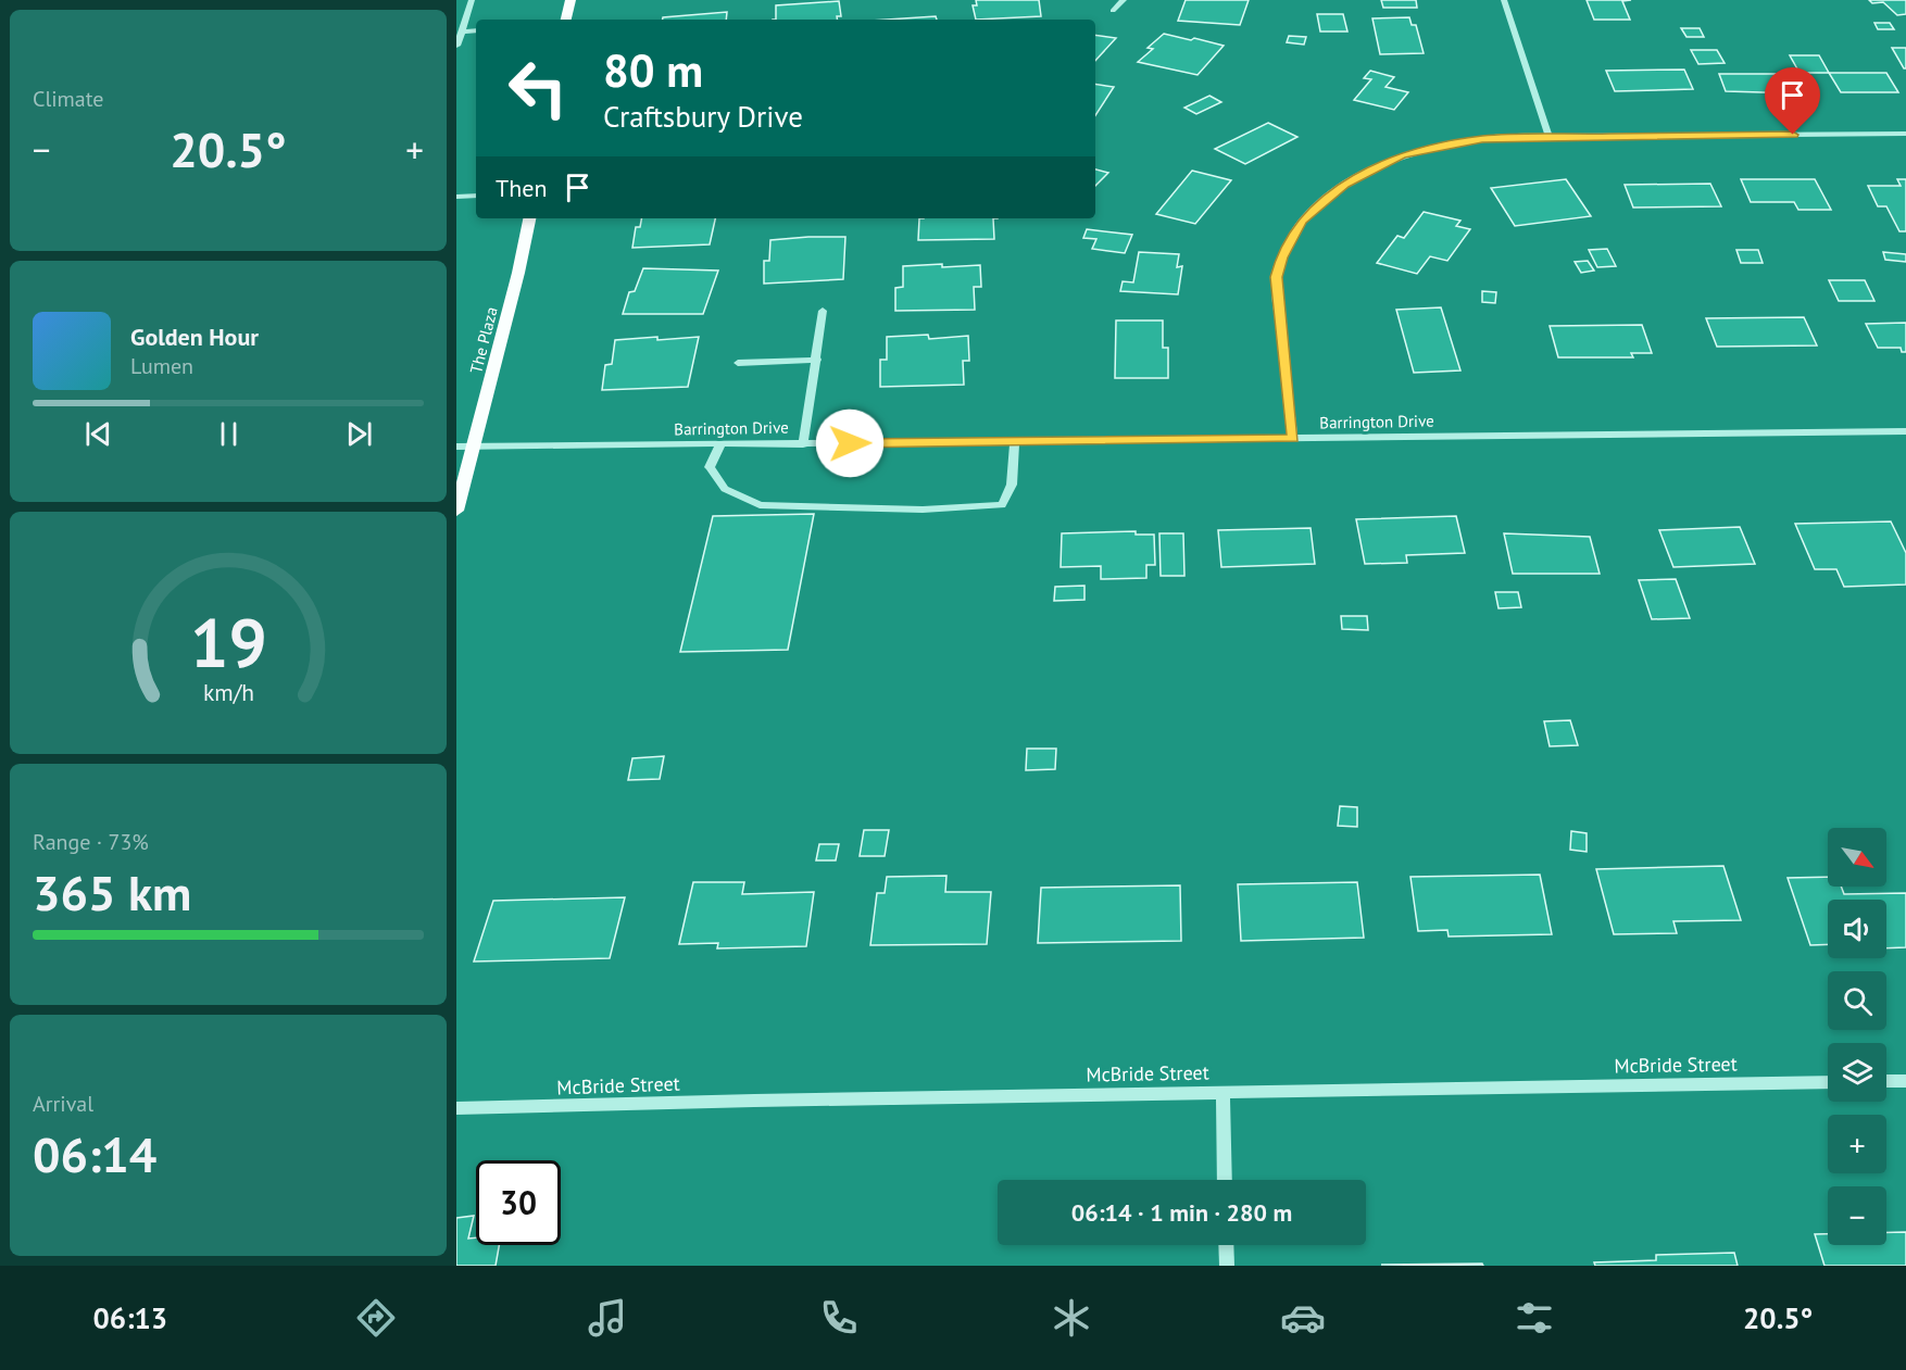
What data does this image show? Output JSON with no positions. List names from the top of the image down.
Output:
{
  "streets": {
    "main road": ["The Plaza"],
    "street": ["Barrington Drive", "McBride Street"]
  },
  "crossings": [
    ["The Plaza", "Barrington Drive"]
  ],
  "north": "bottom right",
  "page": {
    "tile": [
      "Climate",
      ["Range · 73%", "365 km"],
      ["Arrival", "06:14"]
    ],
    "turn": ["80 m", "Craftsbury Drive"],
    "heat": ["−", "20.5°", "+"],
    "then": "Then",
    "song": ["Golden Hour", "Lumen"],
    "map_buttons": ["+", "−"],
    "limit": "30",
    "trip": "06:14 · 1 min · 280 m",
    "tabs": ["06:13", "20.5°"],
    "gauge": ["19", "km/h"]
  }
}
